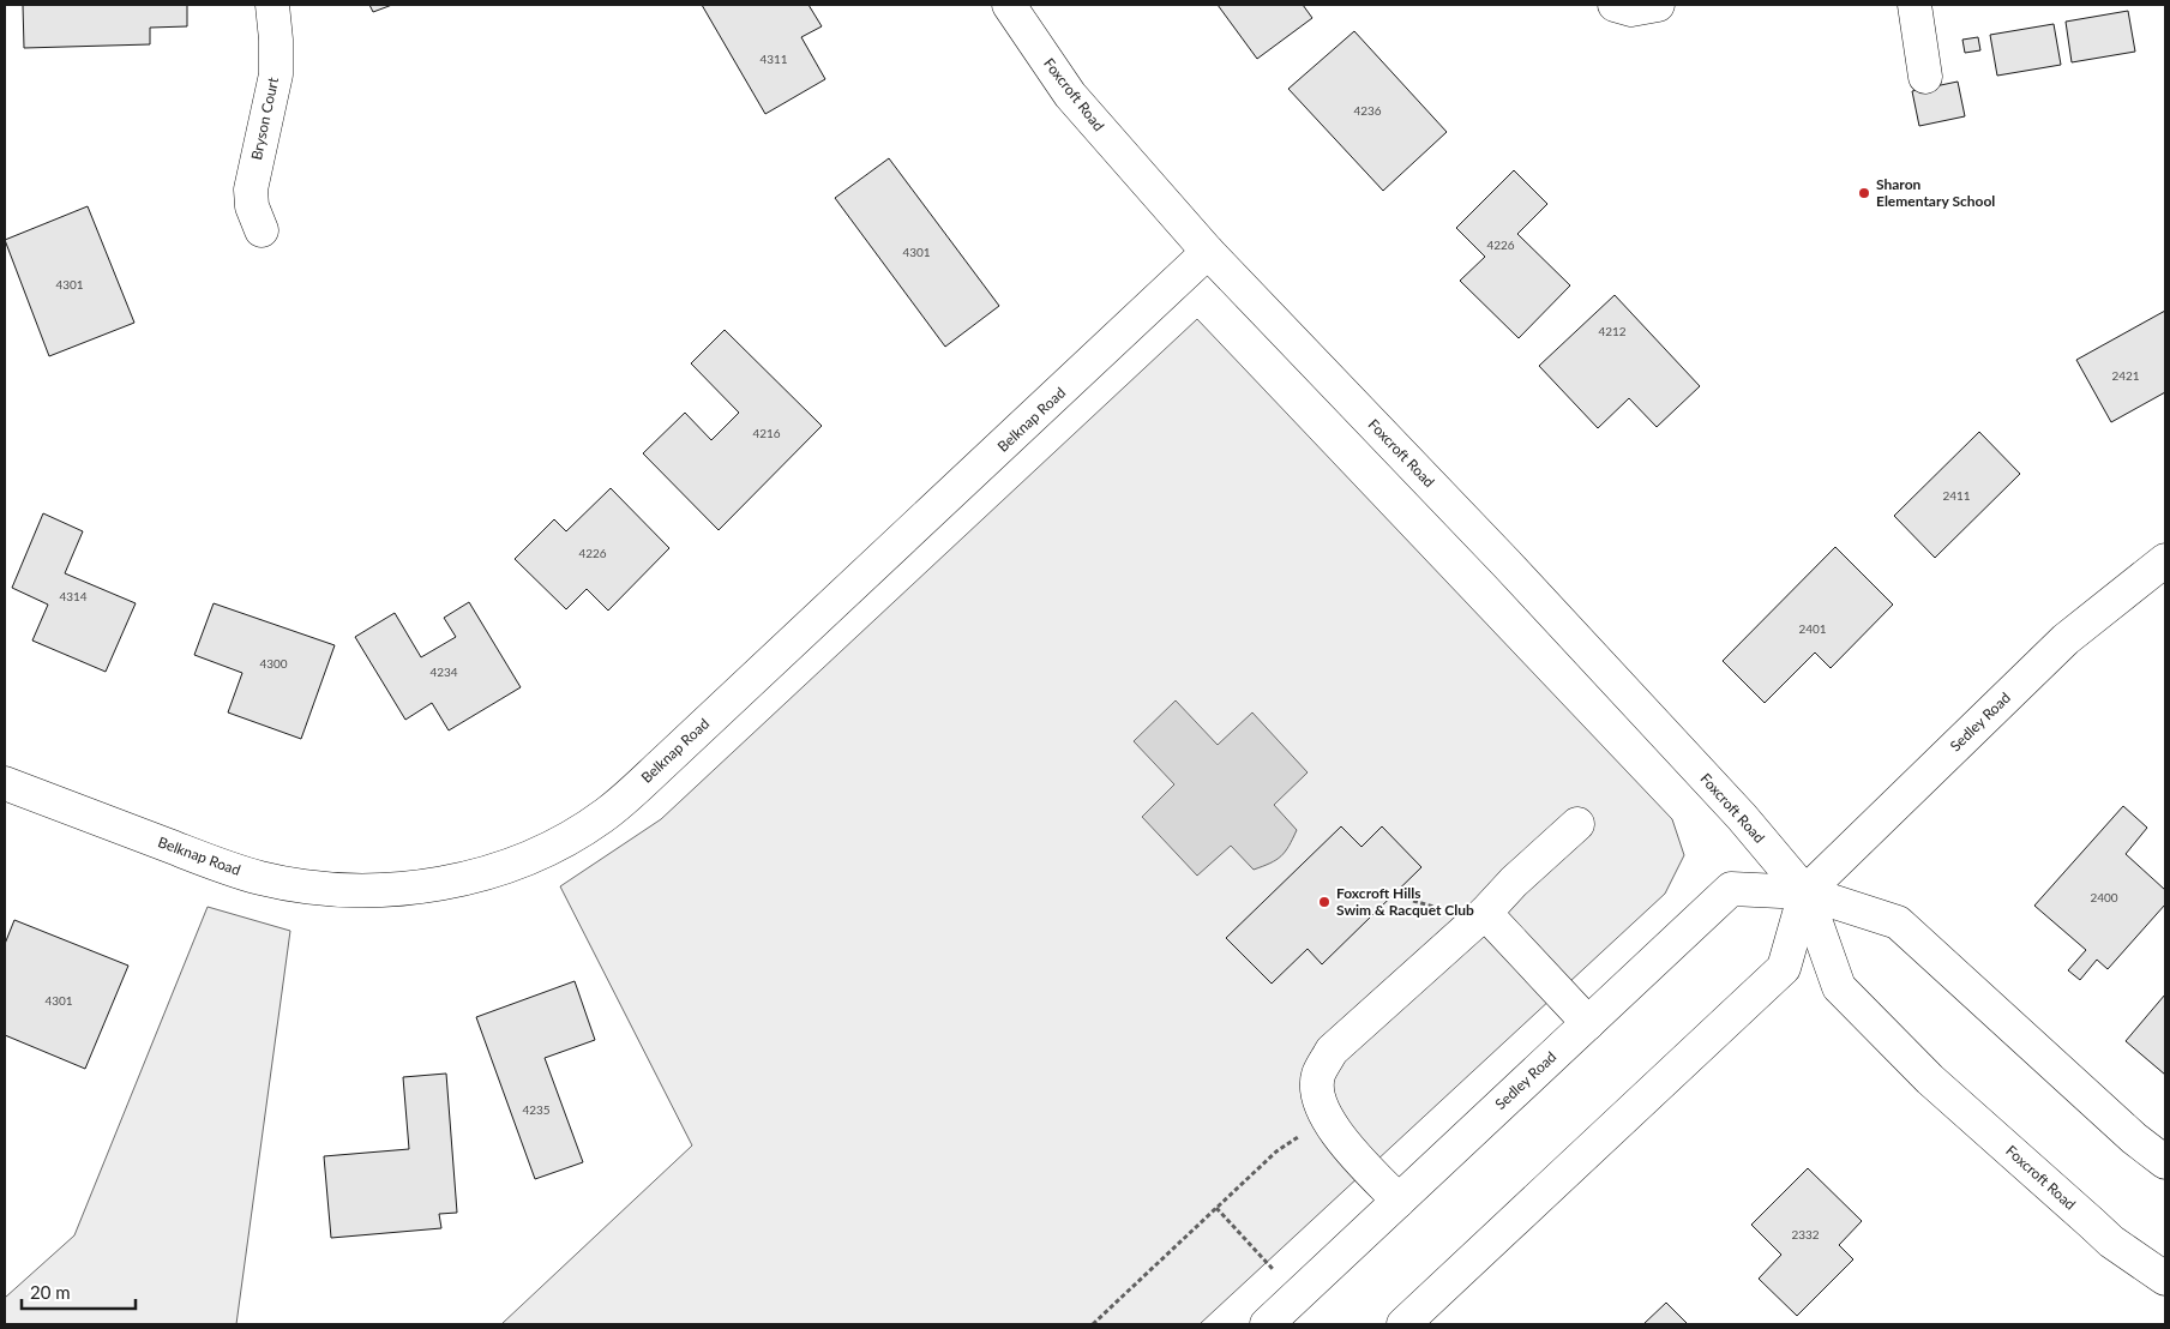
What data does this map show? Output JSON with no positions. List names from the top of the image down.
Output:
{
  "streets": {
    "street": [
      "Foxcroft Road",
      "Bryson Court",
      "Belknap Road",
      "Sedley Road"
    ]
  },
  "crossings": [
    ["Foxcroft Road", "Belknap Road"],
    ["Foxcroft Road", "Sedley Road"]
  ],
  "places": ["Sharon Elementary School", "Foxcroft Hills Swim & Racquet Club"],
  "house_numbers": [
    "4311",
    "4236",
    "4226",
    "4301",
    "4301",
    "4212",
    "2421",
    "4216",
    "2411",
    "4226",
    "4314",
    "2401",
    "4300",
    "4234",
    "2400",
    "4301",
    "4235",
    "2332"
  ],
  "scale_bar": "20 m"
}
